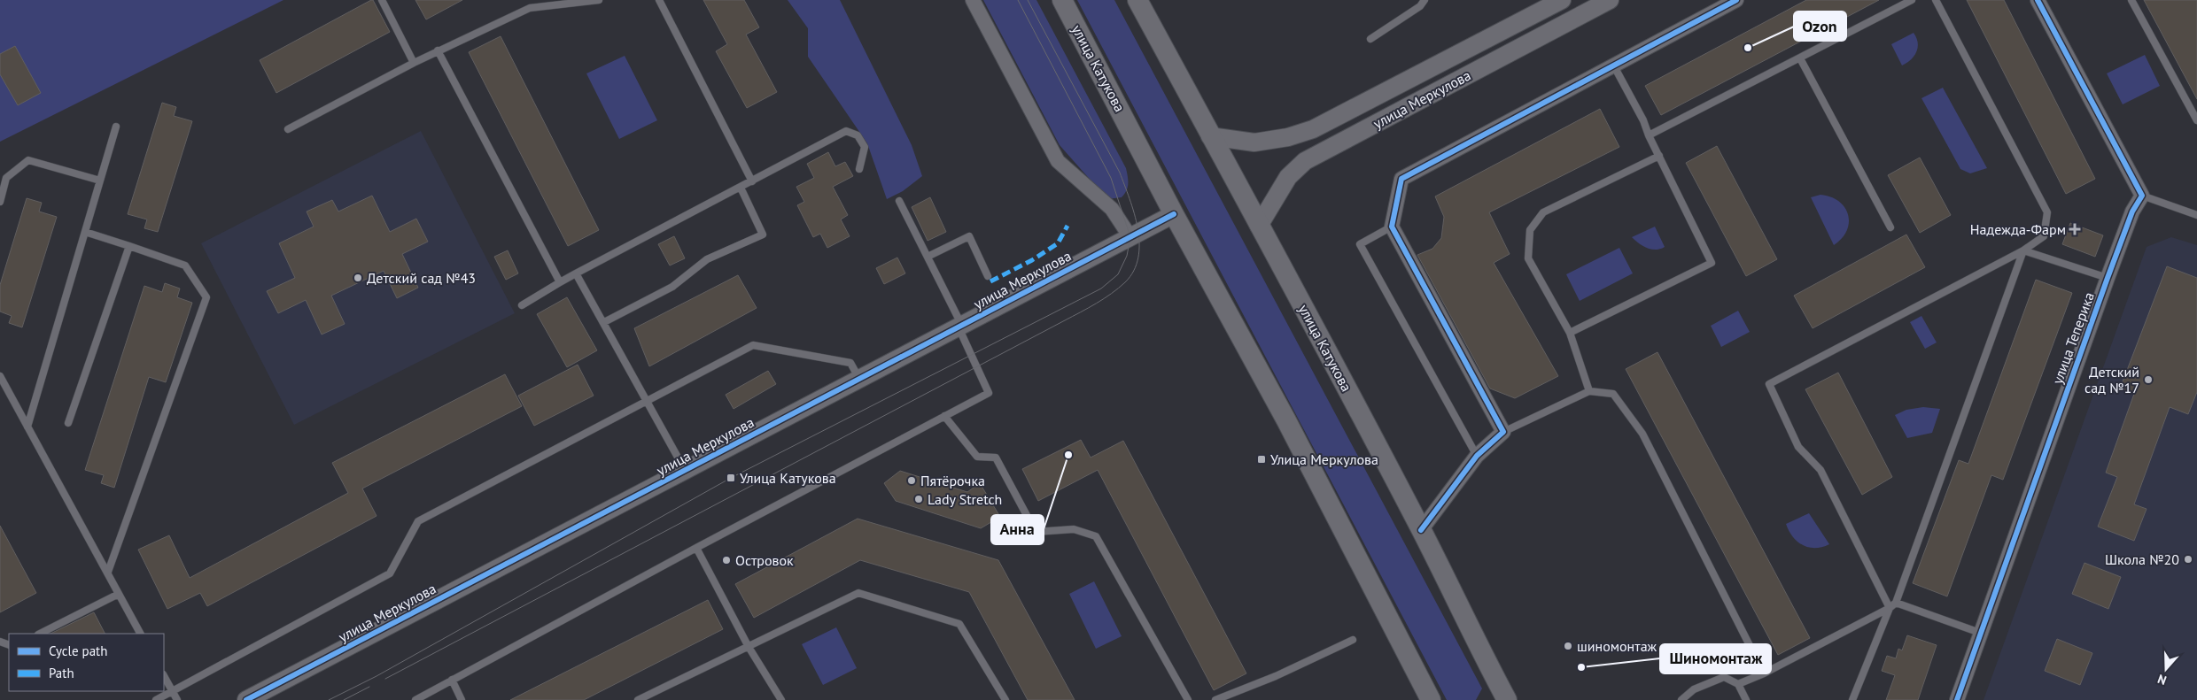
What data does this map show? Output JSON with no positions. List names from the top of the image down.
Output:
{
  "streets": {
    "main road": ["улица Катукова"],
    "street": ["улица Меркулова", "улица Теперика"]
  },
  "crossings": [
    ["улица Катукова", "улица Меркулова"]
  ],
  "places": {
    "other": [
      "Ozon",
      "Детский сад №43",
      "Детский сад №17",
      "Анна",
      "Пятёрочка",
      "Lady Stretch",
      "Школа №20",
      "Островок",
      "шиномонтаж",
      "Шиномонтаж"
    ],
    "health": ["Надежда-Фарм"],
    "transit": ["Улица Меркулова", "Улица Катукова"]
  },
  "legend": ["Cycle path", "Path"],
  "north": "bottom"
}
